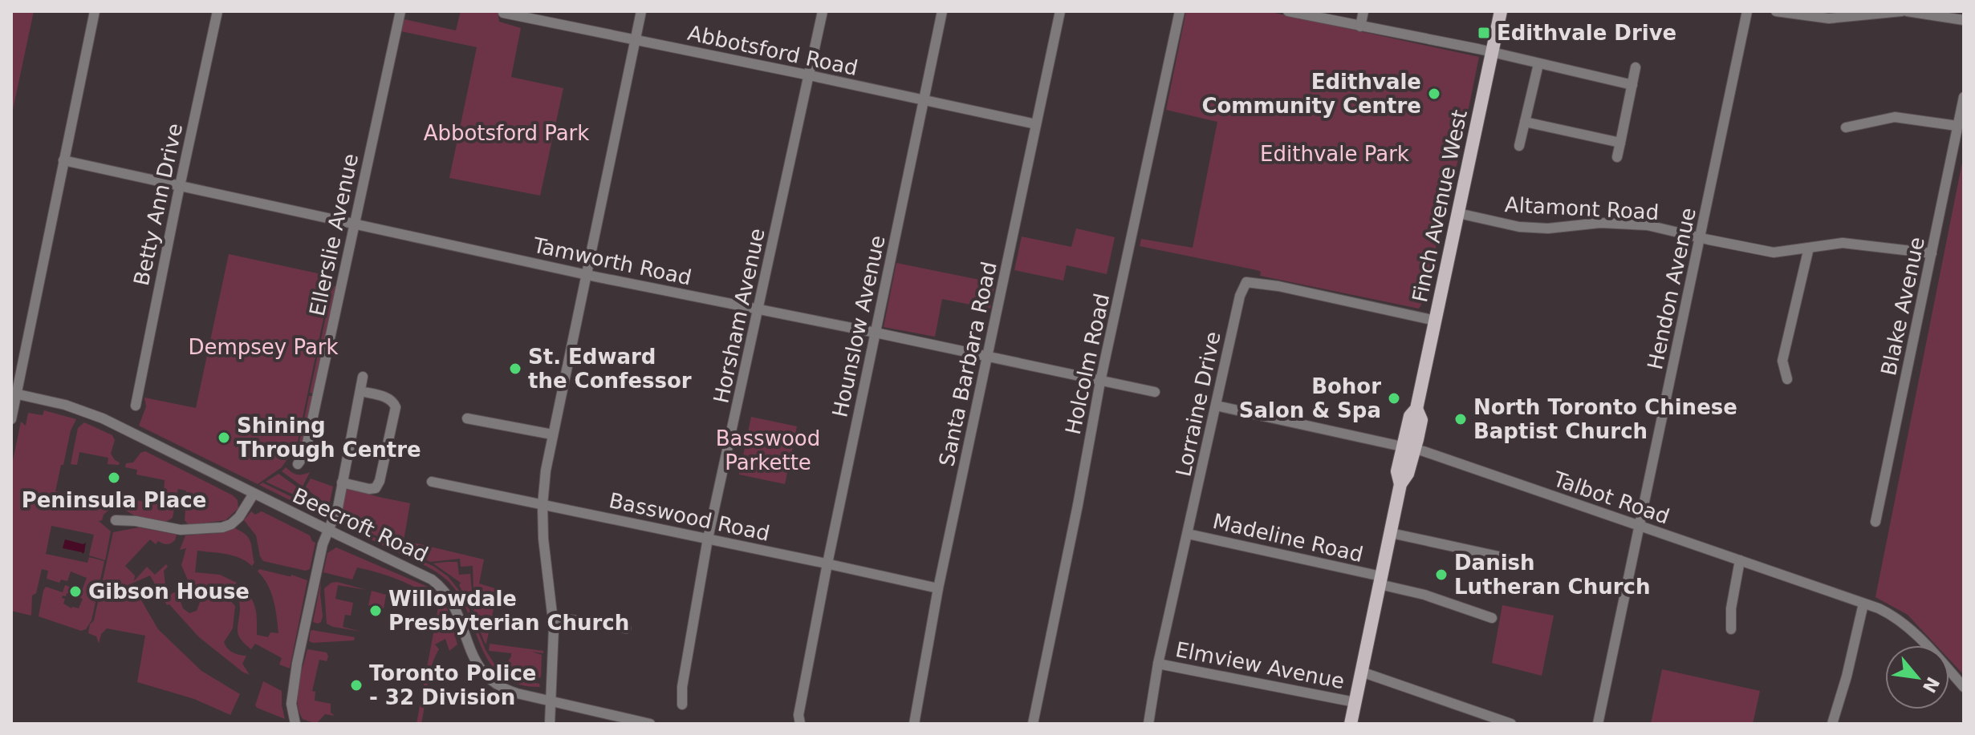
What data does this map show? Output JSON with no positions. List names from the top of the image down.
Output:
{
  "streets": {
    "main road": ["Finch Avenue West"],
    "street": [
      "Abbotsford Road",
      "Betty Ann Drive",
      "Altamont Road",
      "Ellerslie Avenue",
      "Tamworth Road",
      "Hendon Avenue",
      "Blake Avenue",
      "Horsham Avenue",
      "Hounslow Avenue",
      "Santa Barbara Road",
      "Holcolm Road",
      "Lorraine Drive",
      "Talbot Road",
      "Basswood Road",
      "Beecroft Road",
      "Madeline Road",
      "Elmview Avenue"
    ]
  },
  "crossings": [
    ["Abbotsford Road", "Horsham Avenue"],
    ["Abbotsford Road", "Hounslow Avenue"],
    ["Abbotsford Road", "Santa Barbara Road"],
    ["Betty Ann Drive", "Tamworth Road"],
    ["Finch Avenue West", "Altamont Road"],
    ["Finch Avenue West", "Lorraine Drive"],
    ["Finch Avenue West", "Talbot Road"],
    ["Finch Avenue West", "Madeline Road"],
    ["Finch Avenue West", "Elmview Avenue"],
    ["Altamont Road", "Hendon Avenue"],
    ["Altamont Road", "Blake Avenue"],
    ["Ellerslie Avenue", "Tamworth Road"],
    ["Tamworth Road", "Horsham Avenue"],
    ["Tamworth Road", "Hounslow Avenue"],
    ["Tamworth Road", "Santa Barbara Road"],
    ["Tamworth Road", "Holcolm Road"],
    ["Hendon Avenue", "Talbot Road"],
    ["Horsham Avenue", "Basswood Road"],
    ["Hounslow Avenue", "Basswood Road"],
    ["Santa Barbara Road", "Basswood Road"],
    ["Lorraine Drive", "Talbot Road"],
    ["Lorraine Drive", "Madeline Road"],
    ["Lorraine Drive", "Elmview Avenue"]
  ],
  "parks": [
    "Abbotsford Park",
    "Edithvale Park",
    "Dempsey Park",
    "Basswood Parkette"
  ],
  "places": {
    "transit": ["Edithvale Drive"],
    "other": [
      "Edithvale Community Centre",
      "St. Edward the Confessor",
      "Bohor Salon & Spa",
      "North Toronto Chinese Baptist Church",
      "Shining Through Centre",
      "Peninsula Place",
      "Danish Lutheran Church",
      "Gibson House",
      "Willowdale Presbyterian Church",
      "Toronto Police - 32 Division"
    ]
  },
  "north": "bottom right"
}
